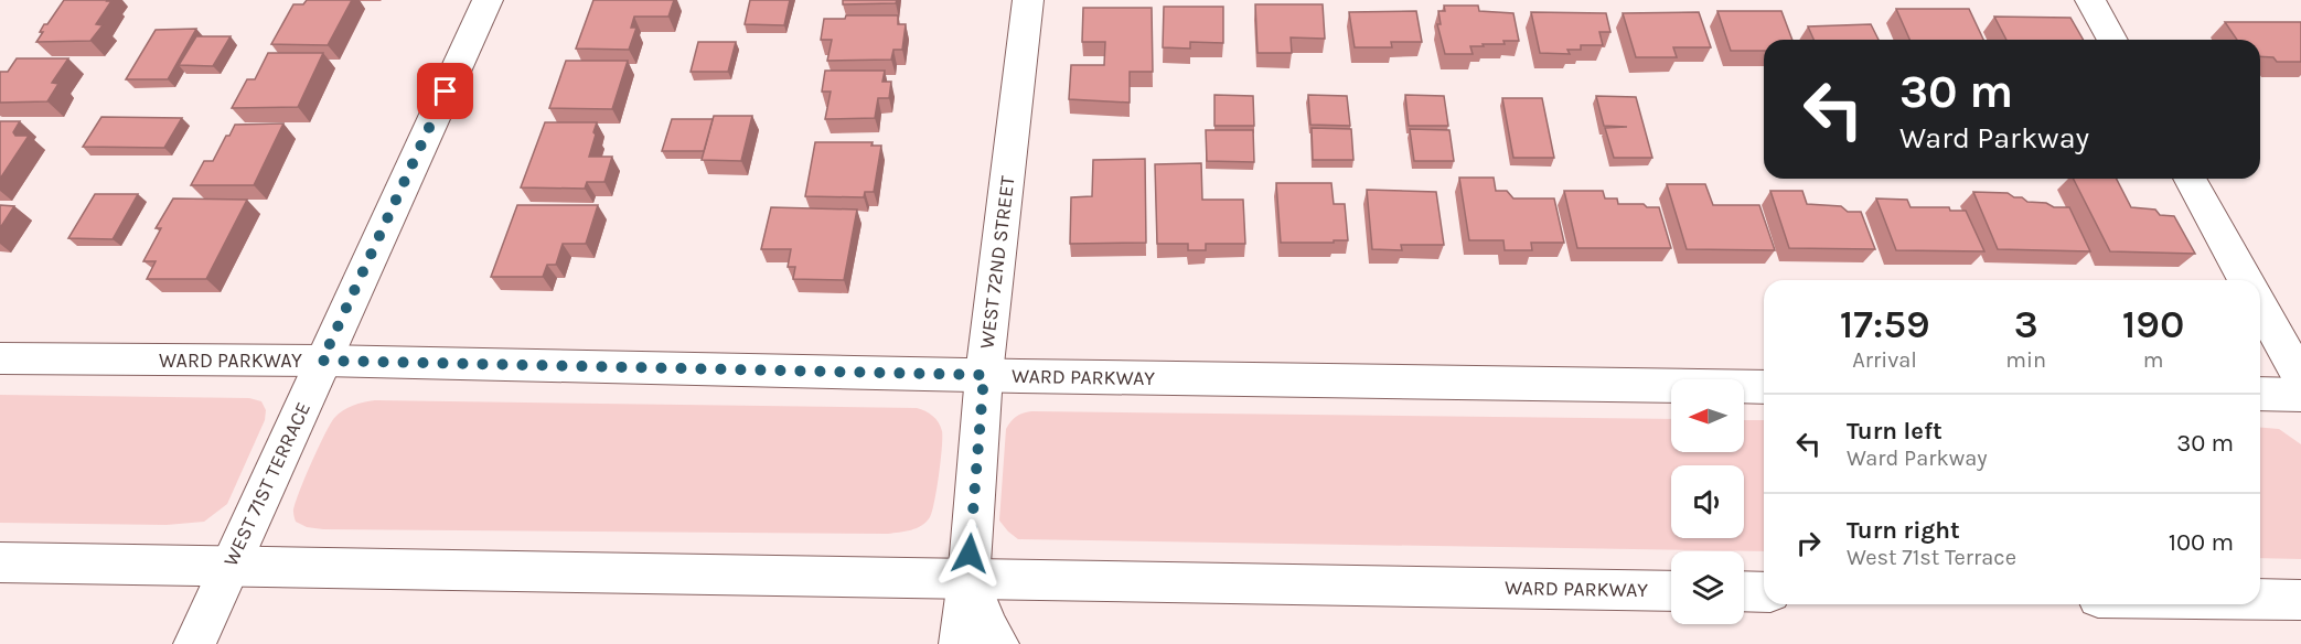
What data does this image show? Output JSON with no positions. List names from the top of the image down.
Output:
{
  "streets": {
    "main road": ["WEST 72ND STREET", "WARD PARKWAY", "WEST 71ST TERRACE"]
  },
  "crossings": [
    ["WEST 72ND STREET", "WARD PARKWAY"],
    ["WARD PARKWAY", "WEST 71ST TERRACE"]
  ],
  "north": "left",
  "page": {
    "turn": ["30 m", "Ward Parkway"],
    "eta": [
      "17:59",
      "Arrival",
      "3",
      "min",
      "190",
      "m"
    ],
    "list": [
      {
        "name": "Turn left",
        "note": "Ward Parkway",
        "value": "30 m"
      },
      {
        "name": "Turn right",
        "note": "West 71st Terrace",
        "value": "100 m"
      }
    ]
  }
}
